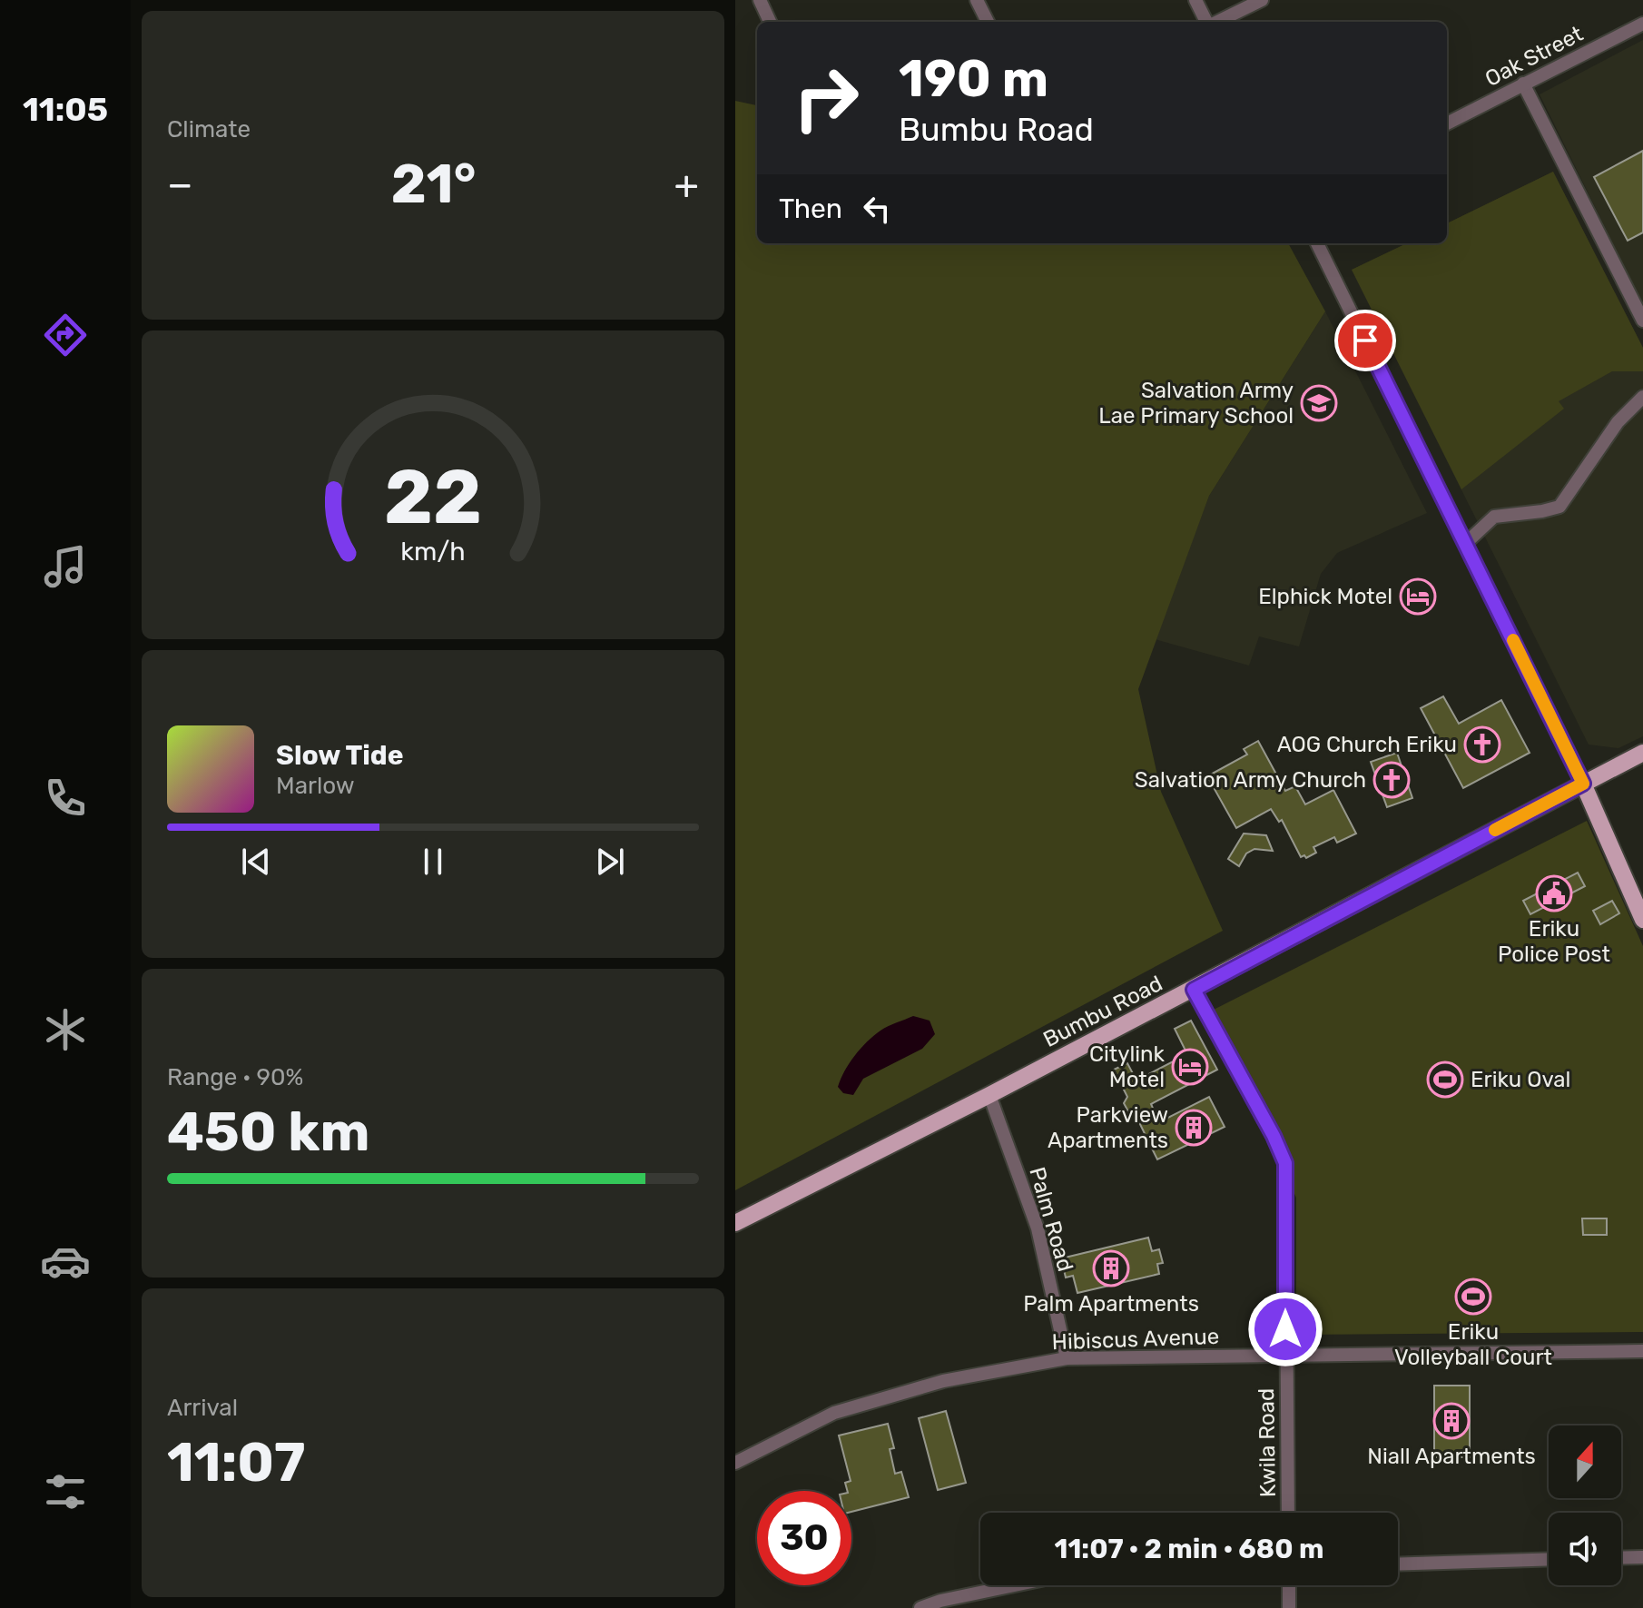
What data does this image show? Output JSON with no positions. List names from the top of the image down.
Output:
{
  "streets": {
    "main road": ["Bumbu Road"],
    "street": [
      "Oak Street",
      "Palm Road",
      "Hibiscus Avenue",
      "Kwila Road"
    ]
  },
  "crossings": [
    ["Bumbu Road", "Palm Road"],
    ["Bumbu Road", "Kwila Road"],
    ["Palm Road", "Hibiscus Avenue"],
    ["Hibiscus Avenue", "Kwila Road"]
  ],
  "places": {
    "school or university": ["Salvation Army Lae Primary School"],
    "hotel": ["Elphick Motel", "Citylink Motel"],
    "church": ["AOG Church Eriku", "Salvation Army Church"],
    "public building": ["Eriku Police Post"],
    "sports": ["Eriku Oval", "Eriku Volleyball Court"],
    "building": ["Parkview Apartments", "Palm Apartments", "Niall Apartments"]
  },
  "north": "top",
  "page": {
    "tabs": "11:05",
    "tile": [
      "Climate",
      ["Range · 90%", "450 km"],
      ["Arrival", "11:07"]
    ],
    "turn": ["190 m", "Bumbu Road"],
    "heat": ["−", "21°", "+"],
    "then": "Then",
    "song": ["Slow Tide", "Marlow"],
    "limit": "30",
    "trip": "11:07 · 2 min · 680 m",
    "gauge": ["22", "km/h"]
  }
}
